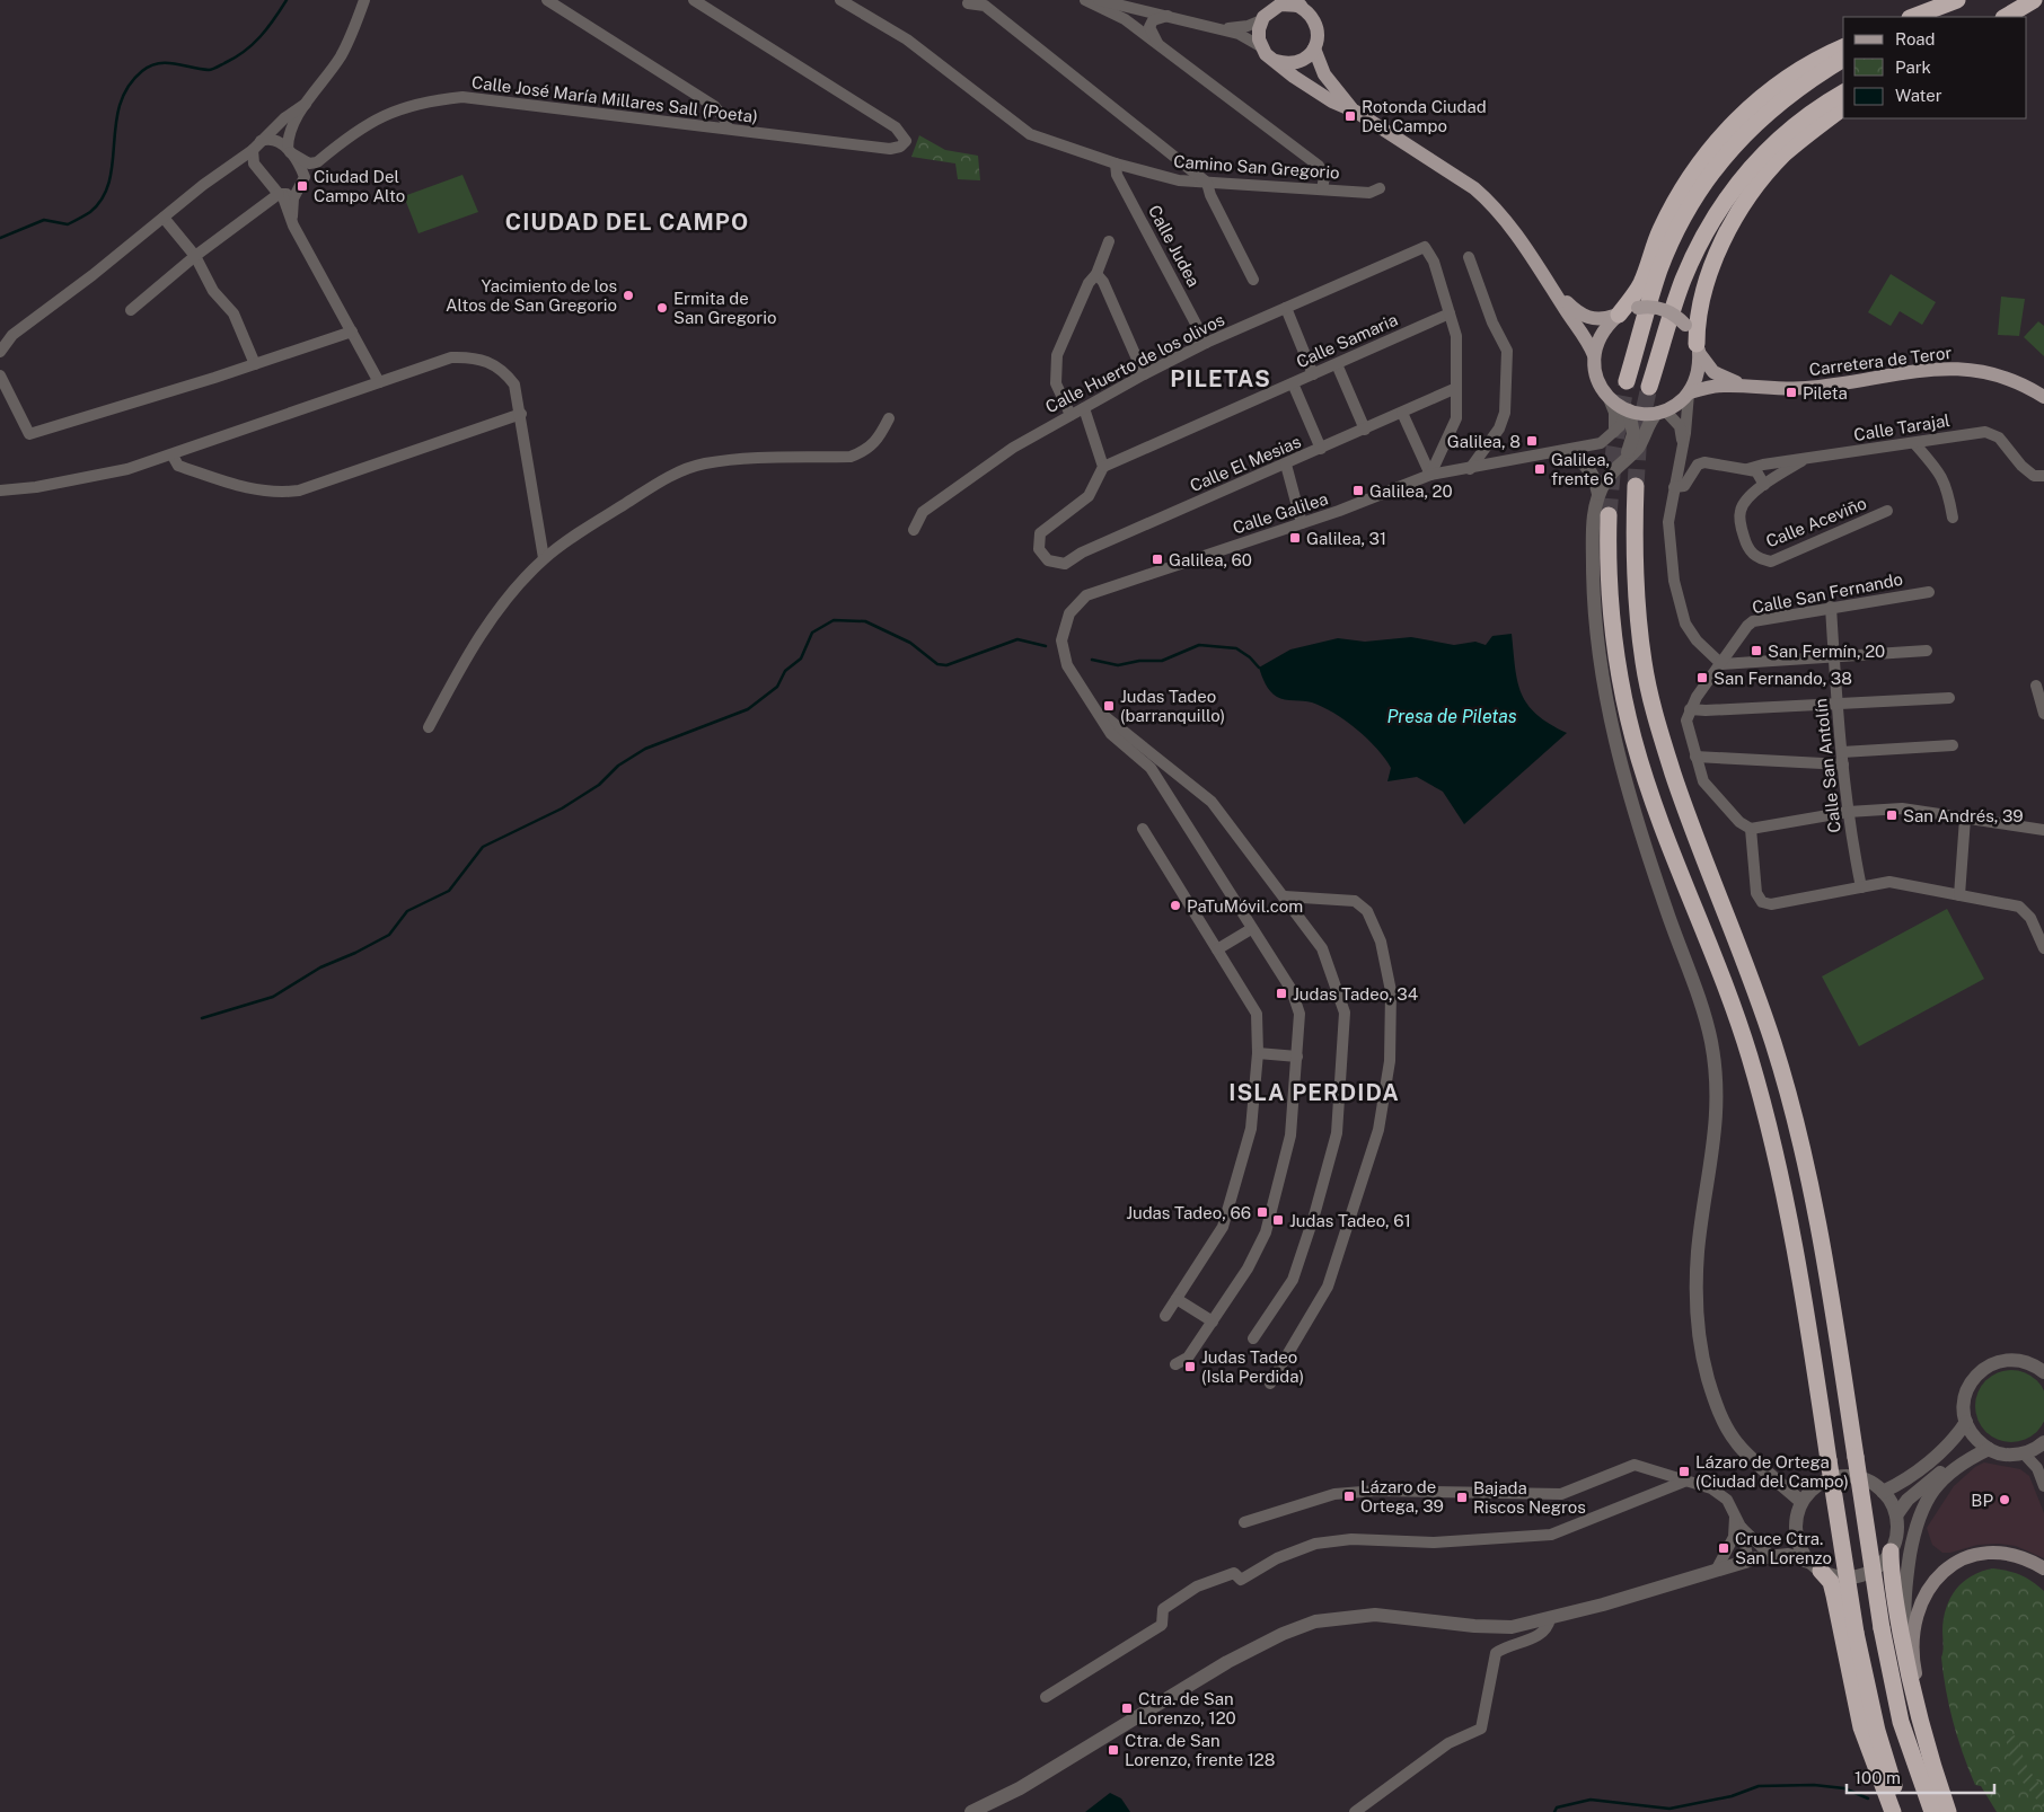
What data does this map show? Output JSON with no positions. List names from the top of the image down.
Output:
{
  "streets": {
    "main road": ["Carretera de Teror"],
    "street": [
      "Calle José María Millares Sall (Poeta)",
      "Camino San Gregorio",
      "Calle Judea",
      "Calle Samaria",
      "Calle Huerto de los olivos",
      "Calle Tarajal",
      "Calle El Mesias",
      "Calle Galilea",
      "Calle Aceviño",
      "Calle San Fernando",
      "Calle San Antolín"
    ]
  },
  "crossings": [
    ["Camino San Gregorio", "Calle Judea"],
    ["Calle Judea", "Calle Huerto de los olivos"],
    ["Calle Samaria", "Calle Huerto de los olivos"],
    ["Calle Samaria", "Calle El Mesias"],
    ["Calle Tarajal", "Calle Aceviño"],
    ["Calle San Fernando", "Calle San Antolín"]
  ],
  "districts": ["CIUDAD DEL CAMPO", "PILETAS", "ISLA PERDIDA"],
  "water": ["Presa de Piletas"],
  "places": {
    "transit": [
      "Rotonda Ciudad Del Campo",
      "Ciudad Del Campo Alto",
      "Pileta",
      "Galilea, 8",
      "Galilea, frente 6",
      "Galilea, 20",
      "Galilea, 31",
      "Galilea, 60",
      "San Fermín, 20",
      "San Fernando, 38",
      "Judas Tadeo (barranquillo)",
      "San Andrés, 39",
      "Judas Tadeo, 34",
      "Judas Tadeo, 66",
      "Judas Tadeo, 61",
      "Judas Tadeo (Isla Perdida)",
      "Lázaro de Ortega (Ciudad del Campo)",
      "Lázaro de Ortega, 39",
      "Bajada Riscos Negros",
      "Cruce Ctra. San Lorenzo",
      "Ctra. de San Lorenzo, 120",
      "Ctra. de San Lorenzo, frente 128"
    ],
    "other": [
      "Yacimiento de los Altos de San Gregorio",
      "Ermita de San Gregorio",
      "PaTuMóvil.com",
      "BP"
    ]
  },
  "legend": ["Road", "Park", "Water"],
  "scale_bar": "100 m"
}
